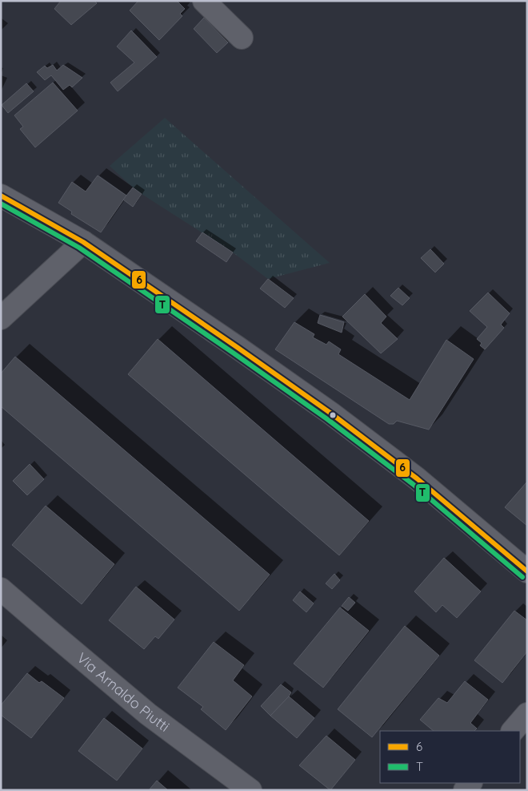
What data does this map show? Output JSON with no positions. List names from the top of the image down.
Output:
{
  "streets": {
    "street": ["Via Arnaldo Piutti"]
  },
  "lines": ["transit line 6", "transit line T"],
  "legend": ["6", "T"]
}
